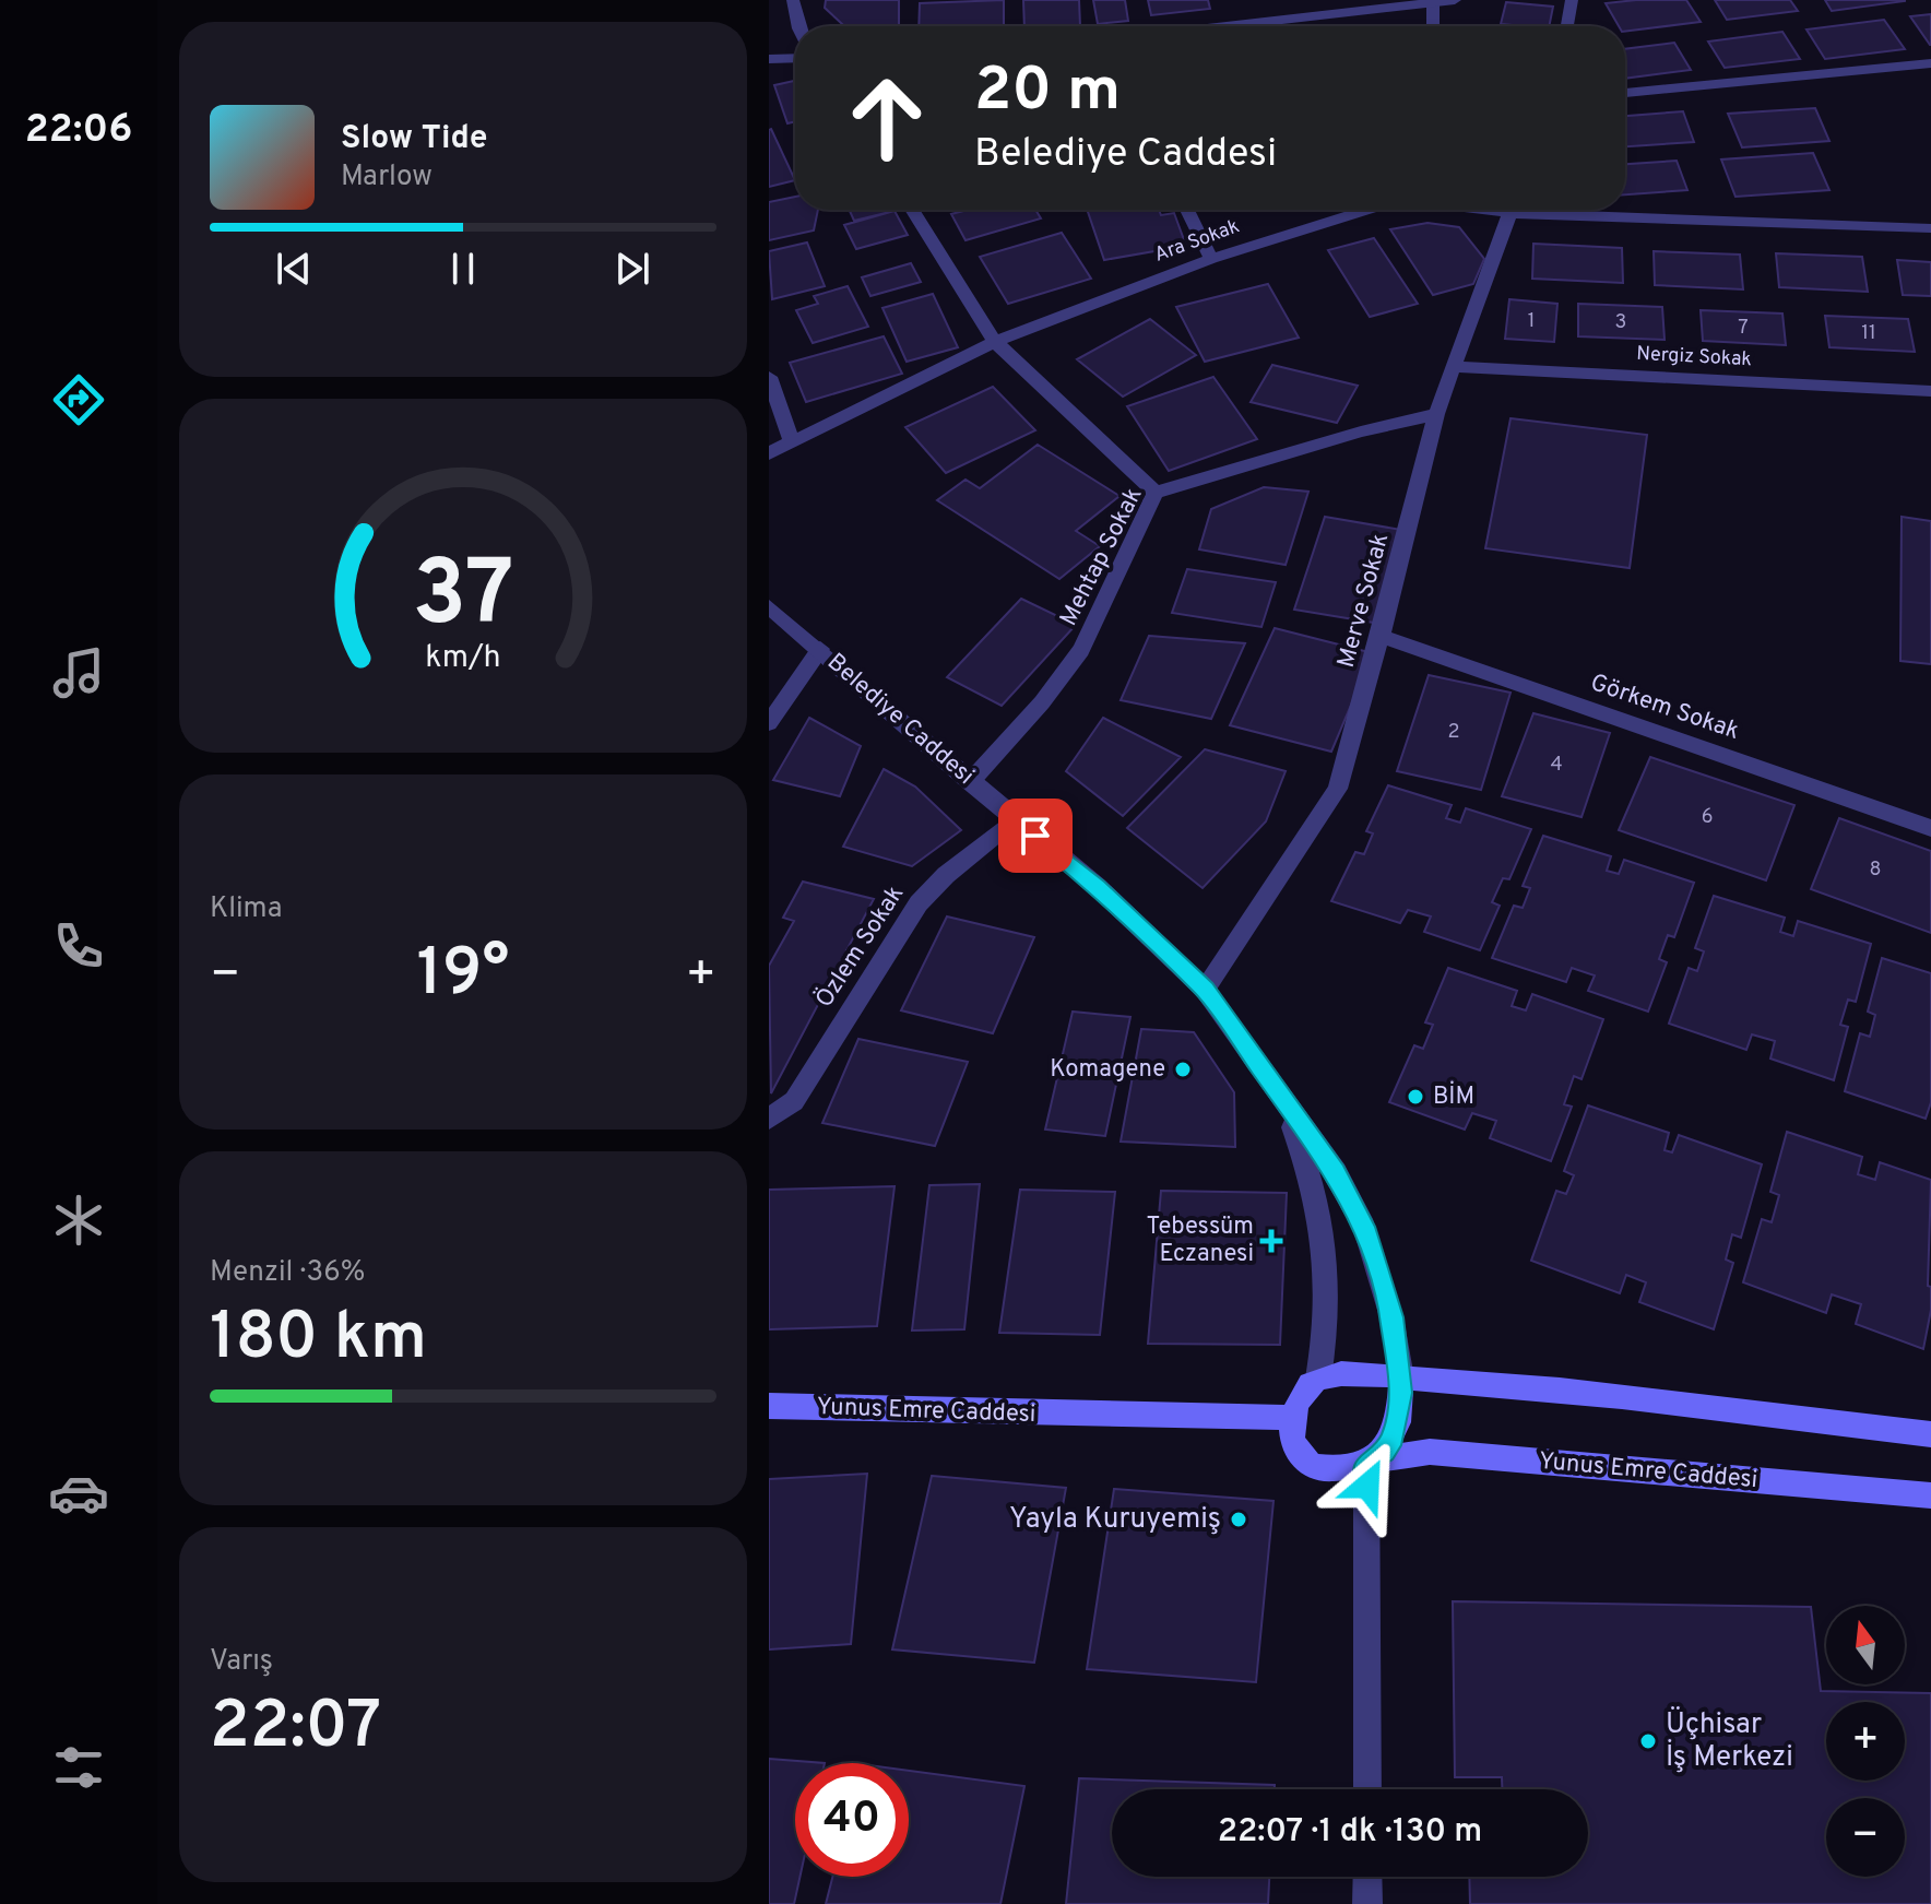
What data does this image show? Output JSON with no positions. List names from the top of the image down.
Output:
{
  "streets": {
    "main road": ["Yunus Emre Caddesi"],
    "street": [
      "Ara Sokak",
      "Nergiz Sokak",
      "Mehtap Sokak",
      "Merve Sokak",
      "Görkem Sokak",
      "Belediye Caddesi",
      "Özlem Sokak"
    ]
  },
  "crossings": [
    ["Nergiz Sokak", "Merve Sokak"],
    ["Mehtap Sokak", "Merve Sokak"],
    ["Mehtap Sokak", "Belediye Caddesi"],
    ["Merve Sokak", "Görkem Sokak"],
    ["Merve Sokak", "Belediye Caddesi"],
    ["Belediye Caddesi", "Özlem Sokak"],
    ["Belediye Caddesi", "Yunus Emre Caddesi"]
  ],
  "places": {
    "other": [
      "Komagene",
      "BİM",
      "Yayla Kuruyemiş",
      "Üçhisar İş Merkezi"
    ],
    "health": ["Tebessüm Eczanesi"]
  },
  "house_numbers": [
    "1",
    "3",
    "7",
    "11",
    "2",
    "4",
    "6",
    "8"
  ],
  "north": "top",
  "page": {
    "tabs": "22:06",
    "turn": ["20 m", "Belediye Caddesi"],
    "song": ["Slow Tide", "Marlow"],
    "tile": [
      "Klima",
      ["Menzil · 36%", "180 km"],
      ["Varış", "22:07"]
    ],
    "heat": ["−", "19°", "+"],
    "map_buttons": ["+", "−"],
    "limit": "40",
    "trip": "22:07 · 1 dk · 130 m",
    "gauge": ["37", "km/h"]
  }
}
